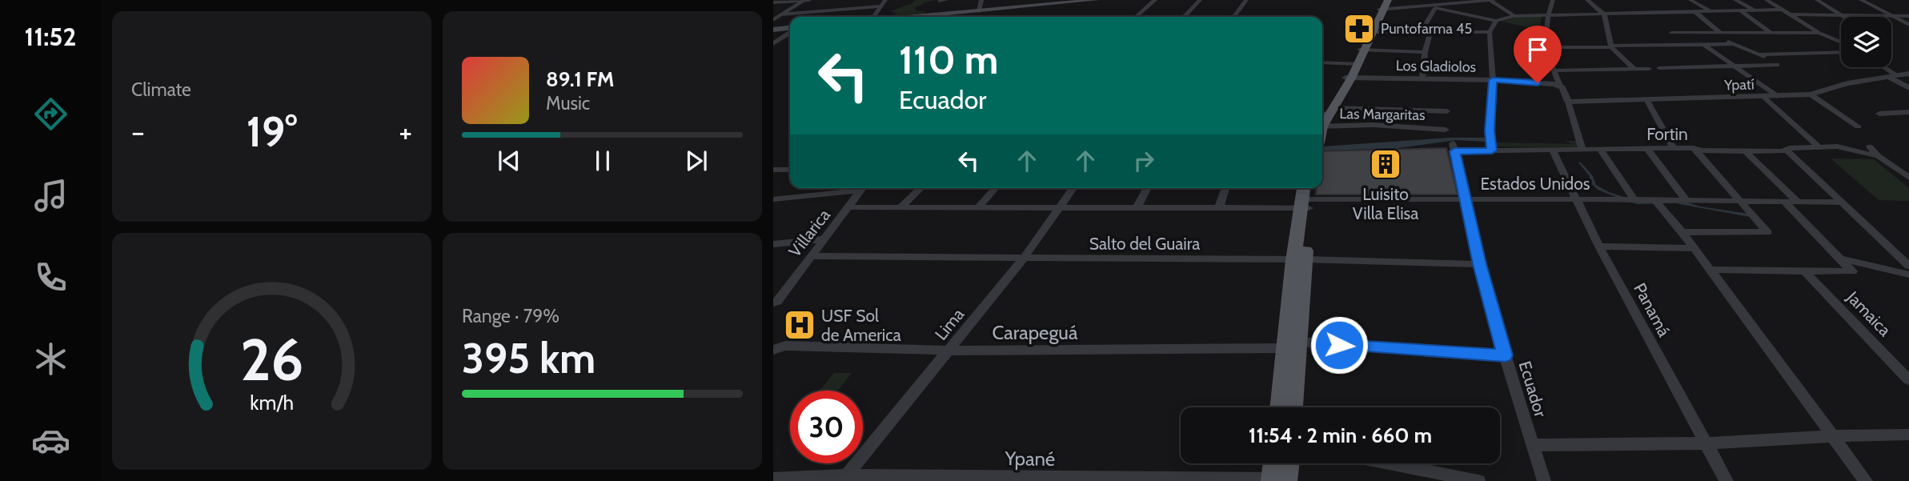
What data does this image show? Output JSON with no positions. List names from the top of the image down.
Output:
{
  "streets": {
    "street": [
      "Los Gladiolos",
      "Ypatí",
      "Las Margaritas",
      "Fortin",
      "Estados Unidos",
      "Villarica",
      "Salto del Guaira",
      "Panamá",
      "Jamaica",
      "Lima",
      "Carapeguá",
      "Ecuador",
      "Ypané"
    ]
  },
  "crossings": [
    ["Fortin", "Panamá"],
    ["Fortin", "Ecuador"],
    ["Estados Unidos", "Panamá"],
    ["Estados Unidos", "Ecuador"],
    ["Villarica", "Salto del Guaira"],
    ["Salto del Guaira", "Lima"],
    ["Salto del Guaira", "Ecuador"],
    ["Lima", "Carapeguá"],
    ["Lima", "Ypané"],
    ["Carapeguá", "Ecuador"]
  ],
  "places": {
    "pharmacy": ["Puntofarma 45"],
    "building": ["Luisito Villa Elisa"],
    "hospital": ["USF Sol de America"]
  },
  "page": {
    "tabs": "11:52",
    "tile": [
      "Climate",
      ["Range · 79%", "395 km"]
    ],
    "turn": ["110 m", "Ecuador"],
    "song": ["89.1 FM", "Music"],
    "heat": ["−", "19°", "+"],
    "limit": "30",
    "trip": "11:54 · 2 min · 660 m",
    "gauge": ["26", "km/h"]
  }
}
